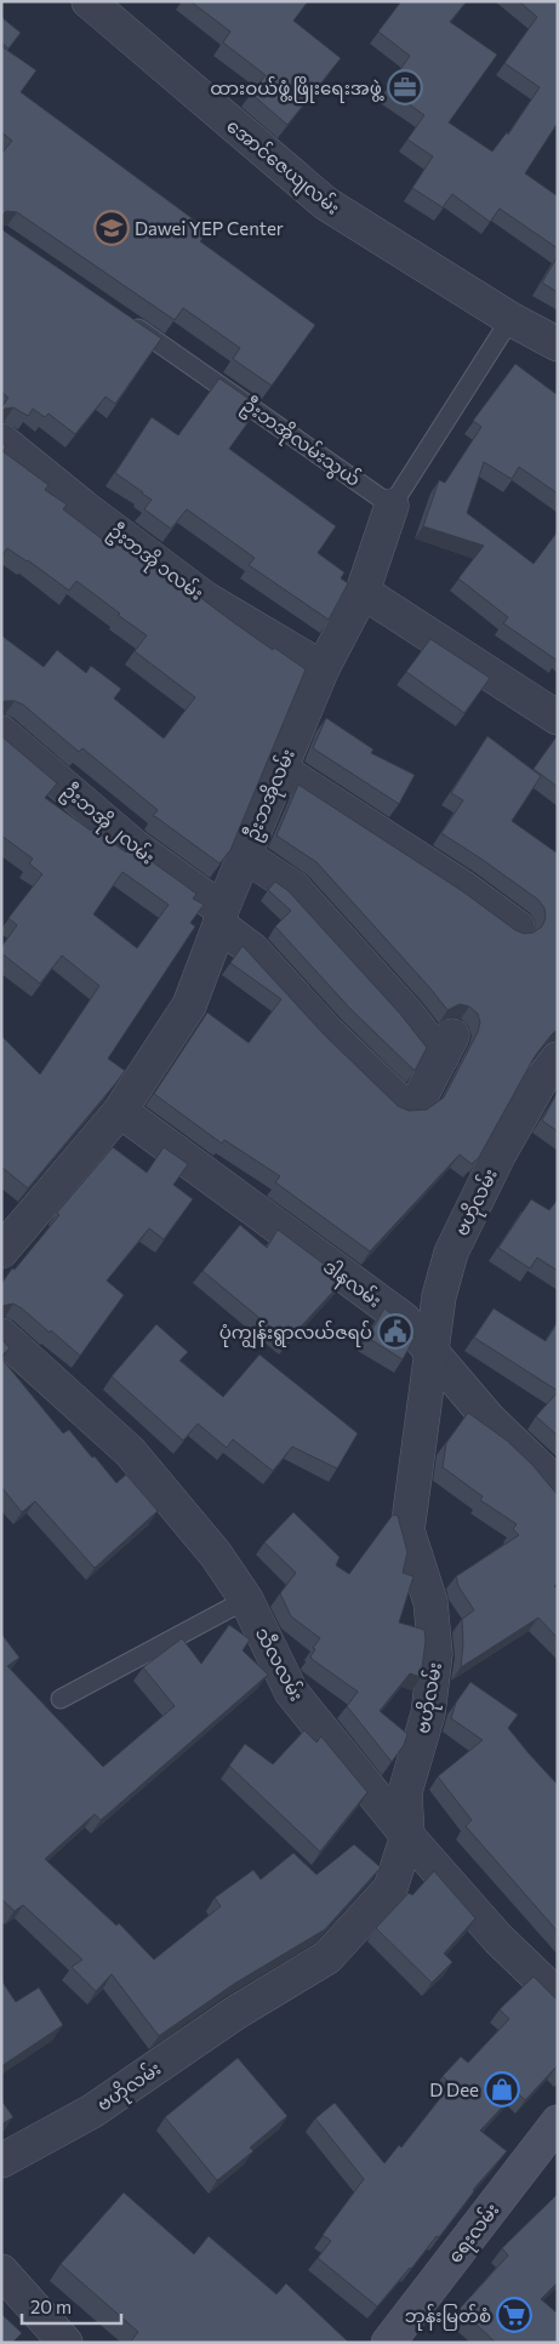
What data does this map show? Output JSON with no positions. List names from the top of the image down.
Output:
{
  "streets": {
    "street": [
      "အောင်ဇေယျလမ်း",
      "ဦးဘအို ၁လမ်း",
      "ဦးဘအိုလမ်း",
      "ဦးဘအို ၂လမ်း",
      "ဗဟိုလမ်း",
      "ဒါနလမ်း",
      "သီလလမ်း",
      "ရေးလမ်း"
    ],
    "lane": ["ဦးဘအိုလမ်းသွယ်"]
  },
  "crossings": [
    ["အောင်ဇေယျလမ်း", "ဦးဘအိုလမ်း"],
    ["ဦးဘအိုလမ်းသွယ်", "ဦးဘအိုလမ်း"],
    ["ဦးဘအို ၁လမ်း", "ဦးဘအိုလမ်း"],
    ["ဦးဘအိုလမ်း", "ဦးဘအို ၂လမ်း"],
    ["ဦးဘအိုလမ်း", "ဒါနလမ်း"],
    ["ဗဟိုလမ်း", "ဒါနလမ်း"],
    ["ဗဟိုလမ်း", "သီလလမ်း"]
  ],
  "places": {
    "office": ["ထားဝယ်ဖွံ့ဖြိုးရေးအဖွဲ့"],
    "school or university": ["Dawei YEP Center"],
    "public building": ["ပုံကျွန်းရွာလယ်ဇရပ်"],
    "shop": ["D Dee"],
    "supermarket": ["ဘုန်းမြတ်စံ"]
  },
  "scale_bar": "20 m"
}
